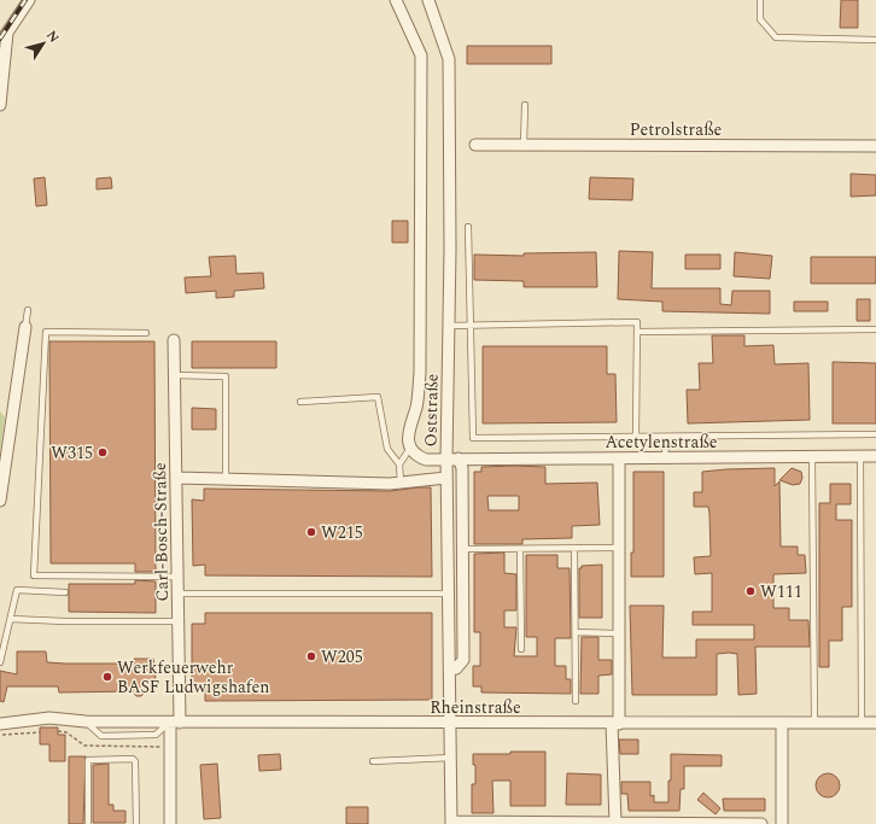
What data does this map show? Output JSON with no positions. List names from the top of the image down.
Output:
{
  "streets": {
    "street": [
      "Petrolstraße",
      "Oststraße",
      "Acetylenstraße",
      "Carl-Bosch-Straße",
      "Rheinstraße"
    ]
  },
  "crossings": [
    ["Oststraße", "Acetylenstraße"],
    ["Oststraße", "Rheinstraße"],
    ["Carl-Bosch-Straße", "Rheinstraße"]
  ],
  "places": [
    "W315",
    "W215",
    "W111",
    "W205",
    "Werkfeuerwehr BASF Ludwigshafen"
  ],
  "north": "top right"
}
